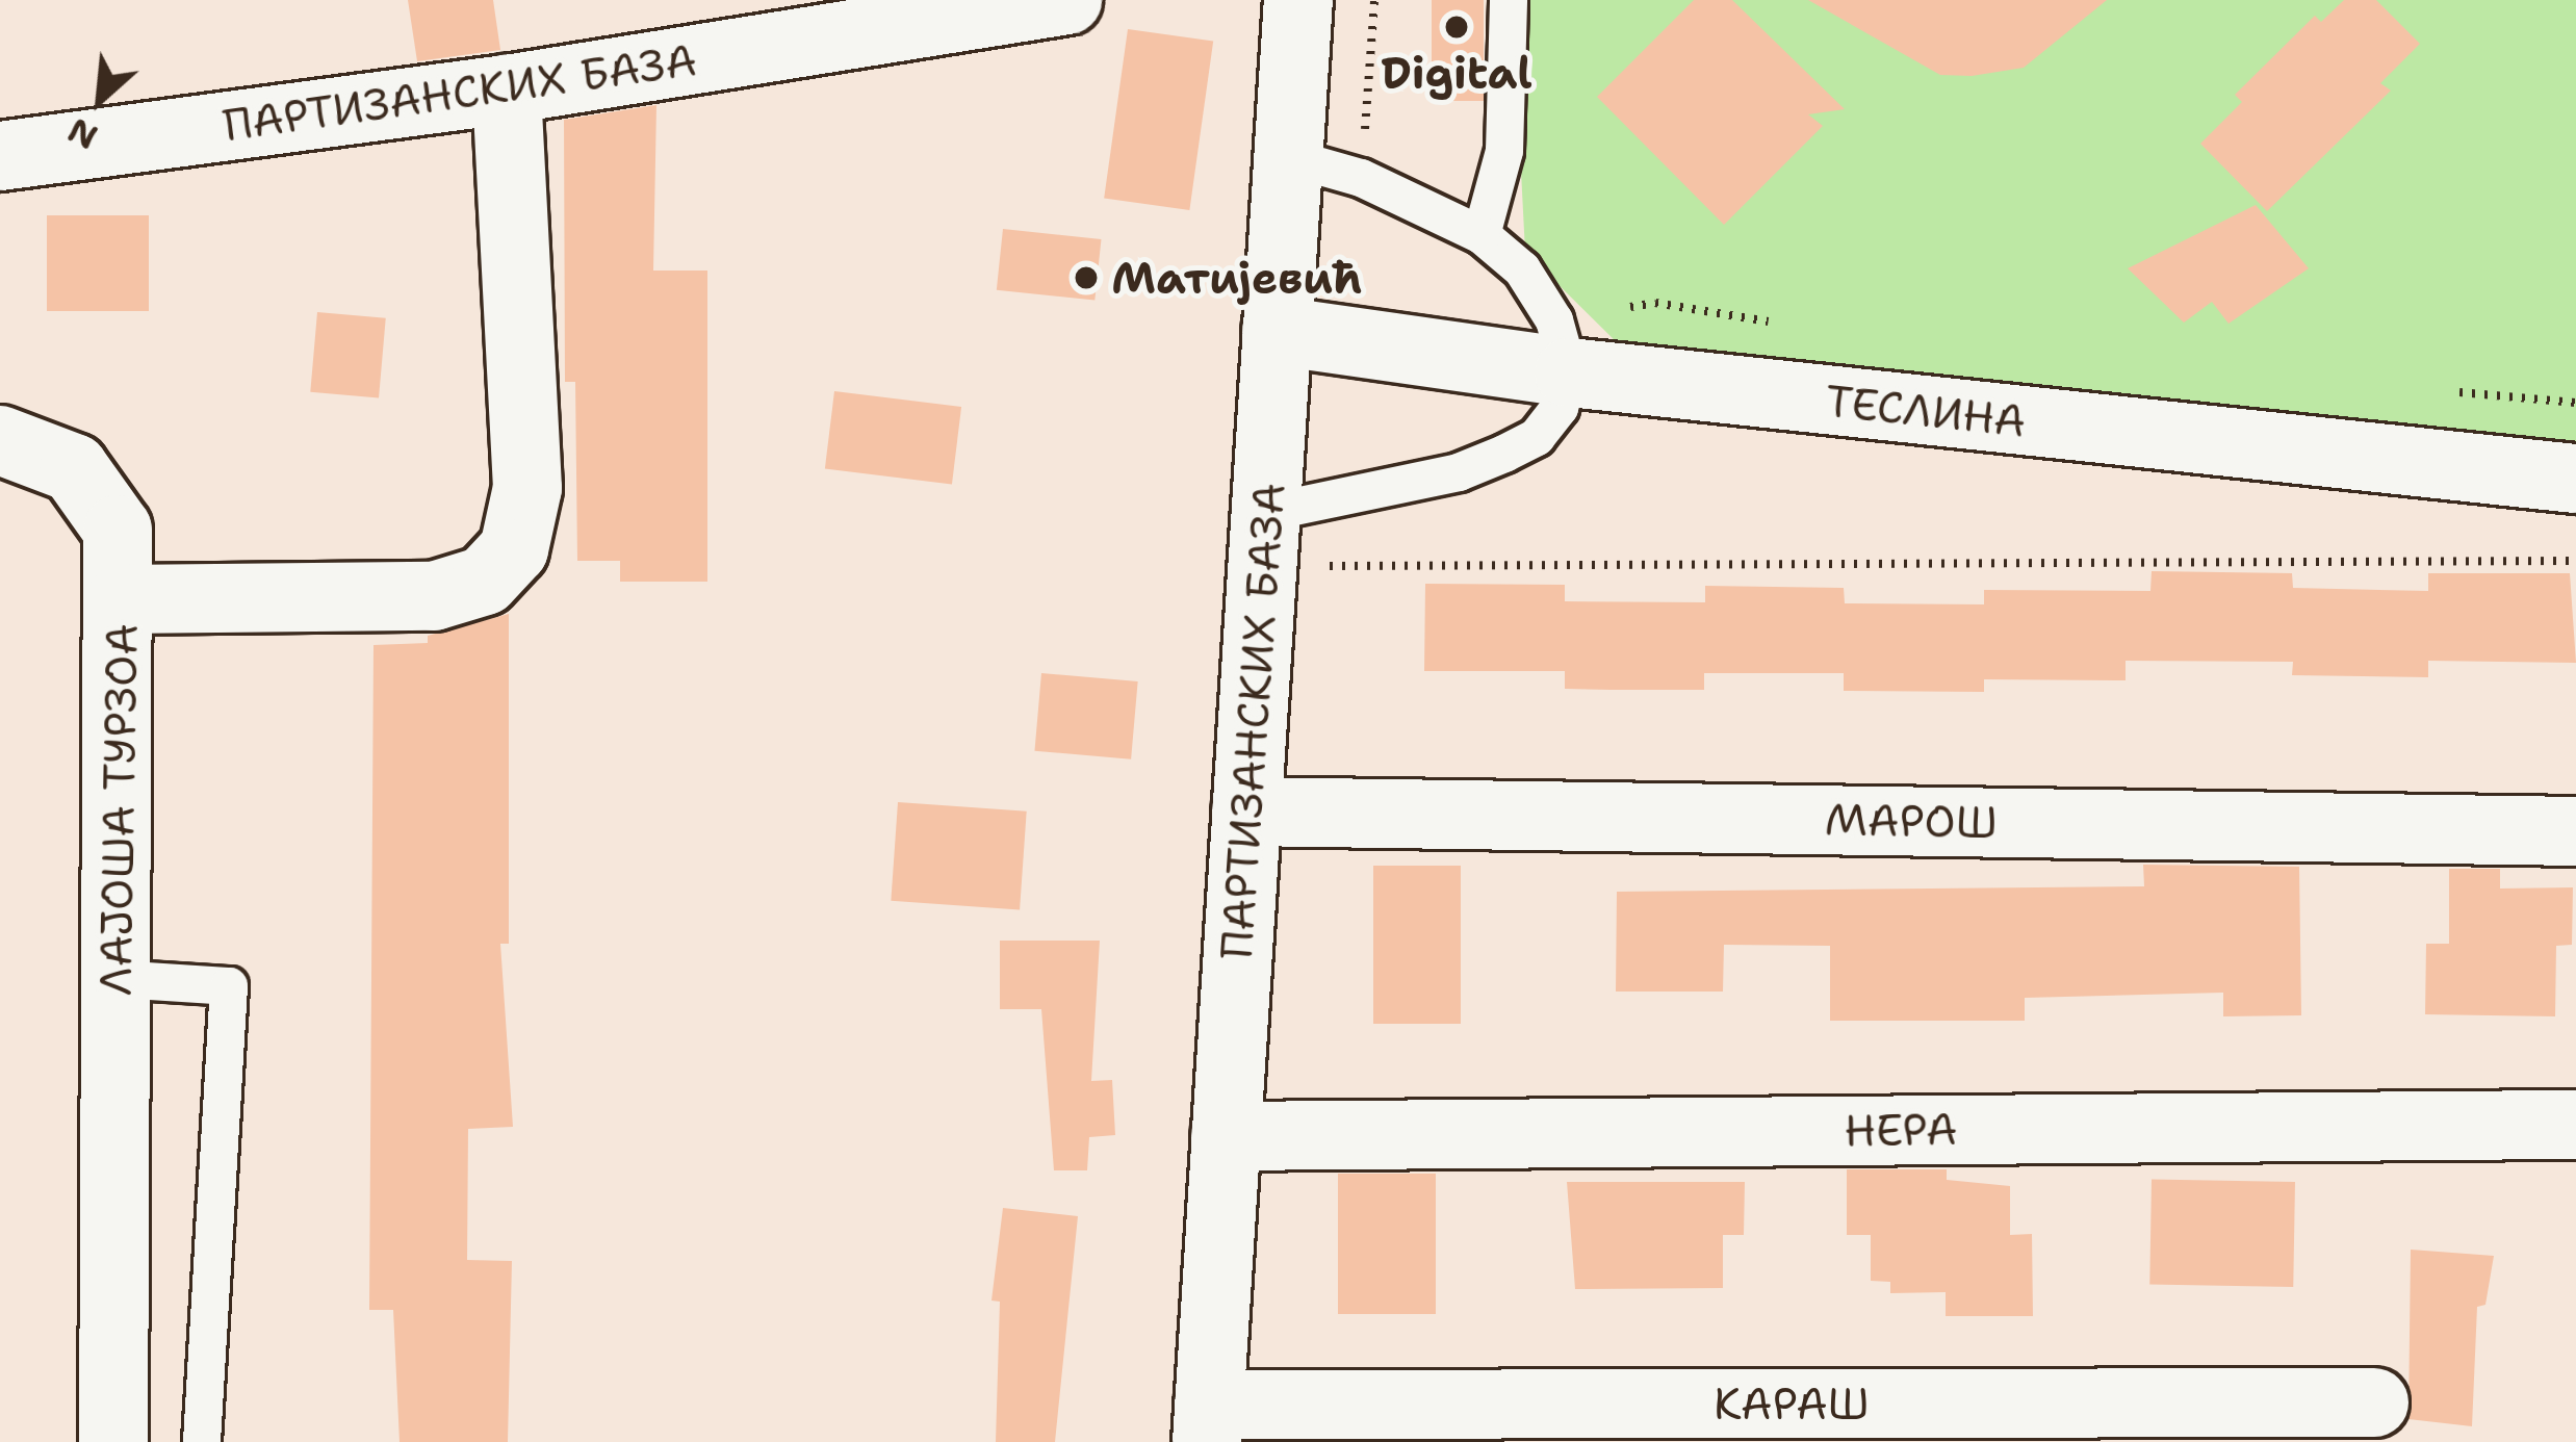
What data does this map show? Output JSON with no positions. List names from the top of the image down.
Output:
{
  "streets": {
    "street": [
      "ПАРТИЗАНСКИХ БАЗА",
      "ТЕСЛИНА",
      "ЛАЈОША ТУРЗОА",
      "МАРОШ",
      "НЕРА",
      "КАРАШ"
    ]
  },
  "crossings": [
    ["ПАРТИЗАНСКИХ БАЗА", "ТЕСЛИНА"],
    ["ПАРТИЗАНСКИХ БАЗА", "ЛАЈОША ТУРЗОА"],
    ["ПАРТИЗАНСКИХ БАЗА", "МАРОШ"],
    ["ПАРТИЗАНСКИХ БАЗА", "НЕРА"],
    ["ПАРТИЗАНСКИХ БАЗА", "КАРАШ"]
  ],
  "places": ["Digital", "Матијевић"],
  "north": "bottom left"
}
